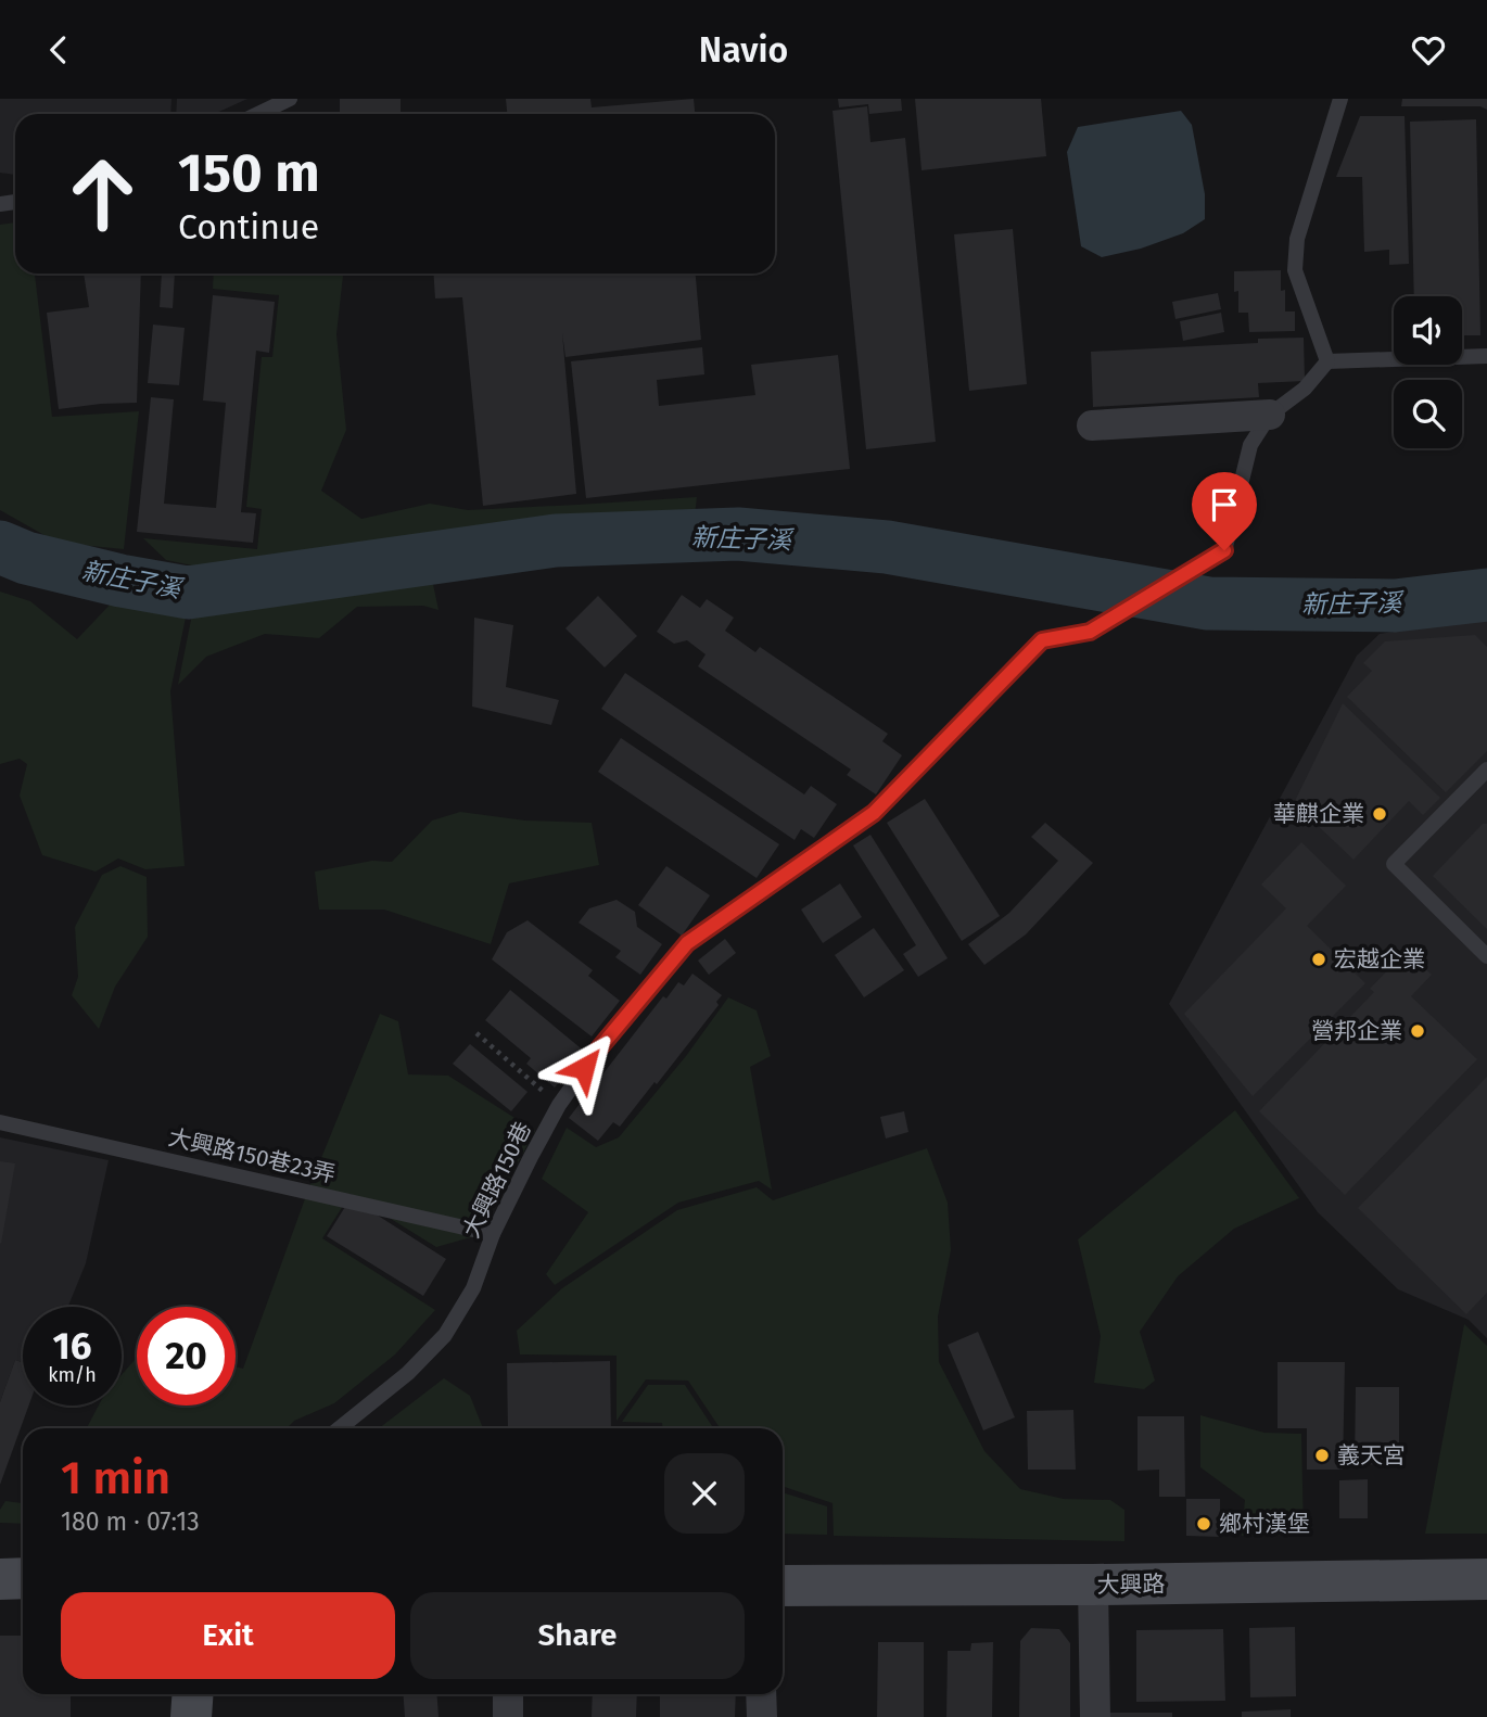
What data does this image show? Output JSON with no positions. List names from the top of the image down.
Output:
{
  "streets": {
    "street": ["大興路"],
    "lane": ["大興路150巷23弄", "大興路150巷"]
  },
  "crossings": [
    ["大興路150巷23弄", "大興路150巷"]
  ],
  "water": ["新庄子溪"],
  "places": [
    "華麒企業",
    "宏越企業",
    "營邦企業",
    "義天宮",
    "鄉村漢堡"
  ],
  "page": {
    "header": "Navio",
    "turn": ["150 m", "Continue"],
    "speed": "16 km/h",
    "limit": "20",
    "heading": ["1 min", "180 m · 07:13"],
    "buttons": ["Exit", "Share"]
  }
}
